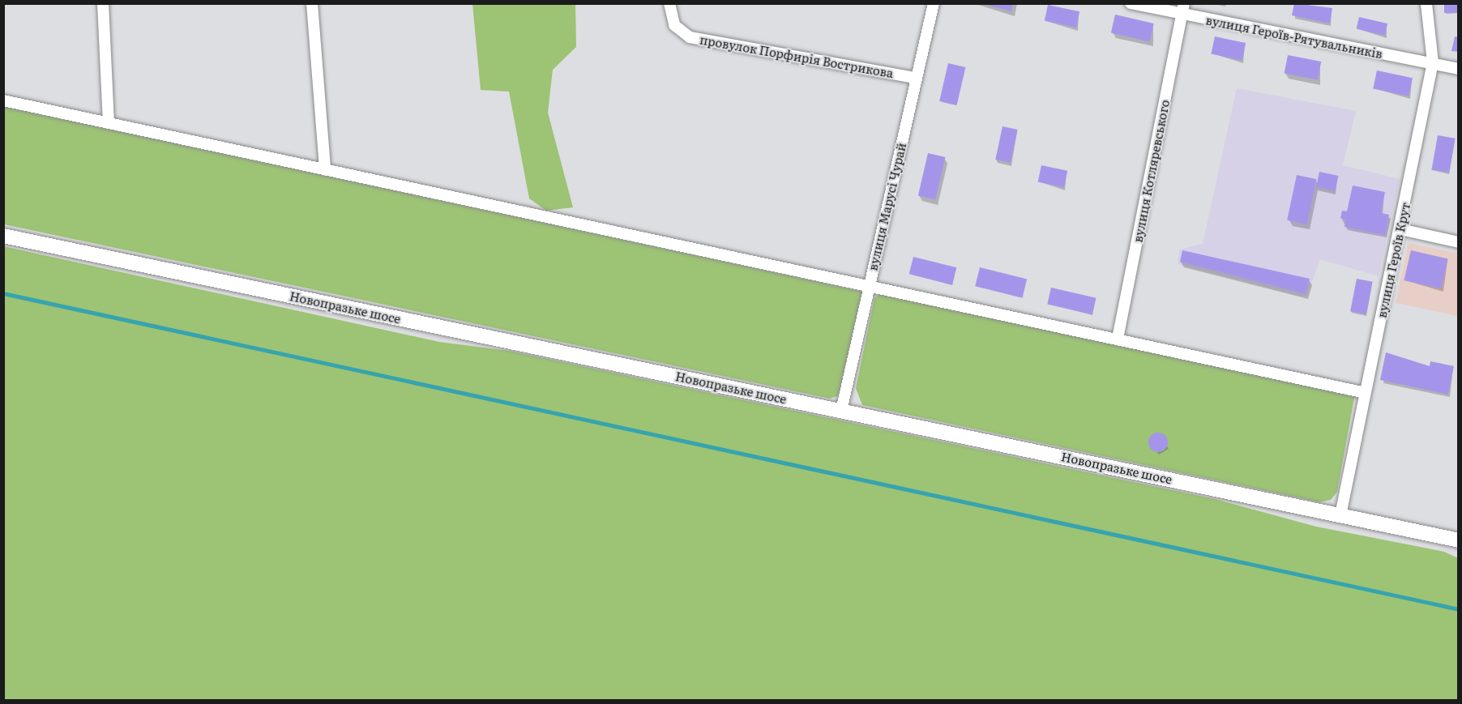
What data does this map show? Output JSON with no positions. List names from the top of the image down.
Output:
{
  "streets": {
    "main road": ["Новопразьке шосе"],
    "street": [
      "вулиця Героїв-Рятувальників",
      "провулок Порфирія Вострикова",
      "вулиця Котляревського",
      "вулиця Марусі Чурай",
      "вулиця Героїв Крут"
    ]
  },
  "crossings": [
    ["вулиця Героїв-Рятувальників", "вулиця Котляревського"],
    ["вулиця Героїв-Рятувальників", "вулиця Героїв Крут"],
    ["провулок Порфирія Вострикова", "вулиця Марусі Чурай"],
    ["вулиця Марусі Чурай", "Новопразьке шосе"],
    ["вулиця Героїв Крут", "Новопразьке шосе"]
  ]
}
